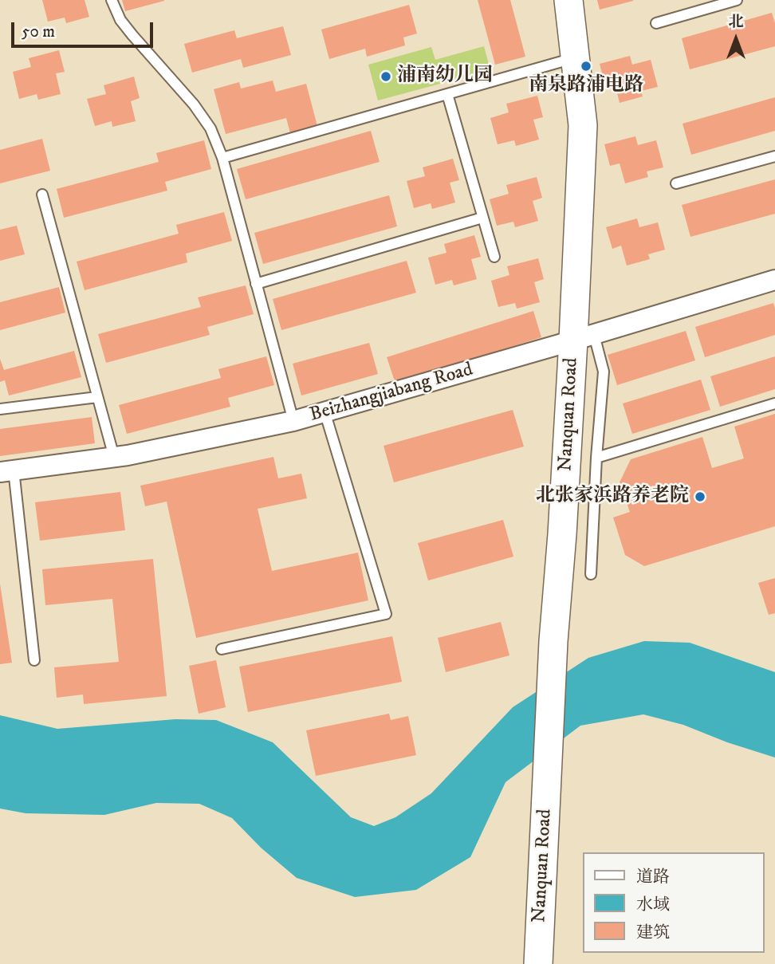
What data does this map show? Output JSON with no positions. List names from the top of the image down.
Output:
{
  "streets": {
    "street": ["Beizhangjiabang Road", "Nanquan Road"]
  },
  "crossings": [
    ["Beizhangjiabang Road", "Nanquan Road"]
  ],
  "places": ["南泉路浦电路", "浦南幼儿园", "北张家浜路养老院"],
  "legend": ["道路", "水域", "建筑"],
  "scale_bar": "50 m",
  "north": "top"
}
